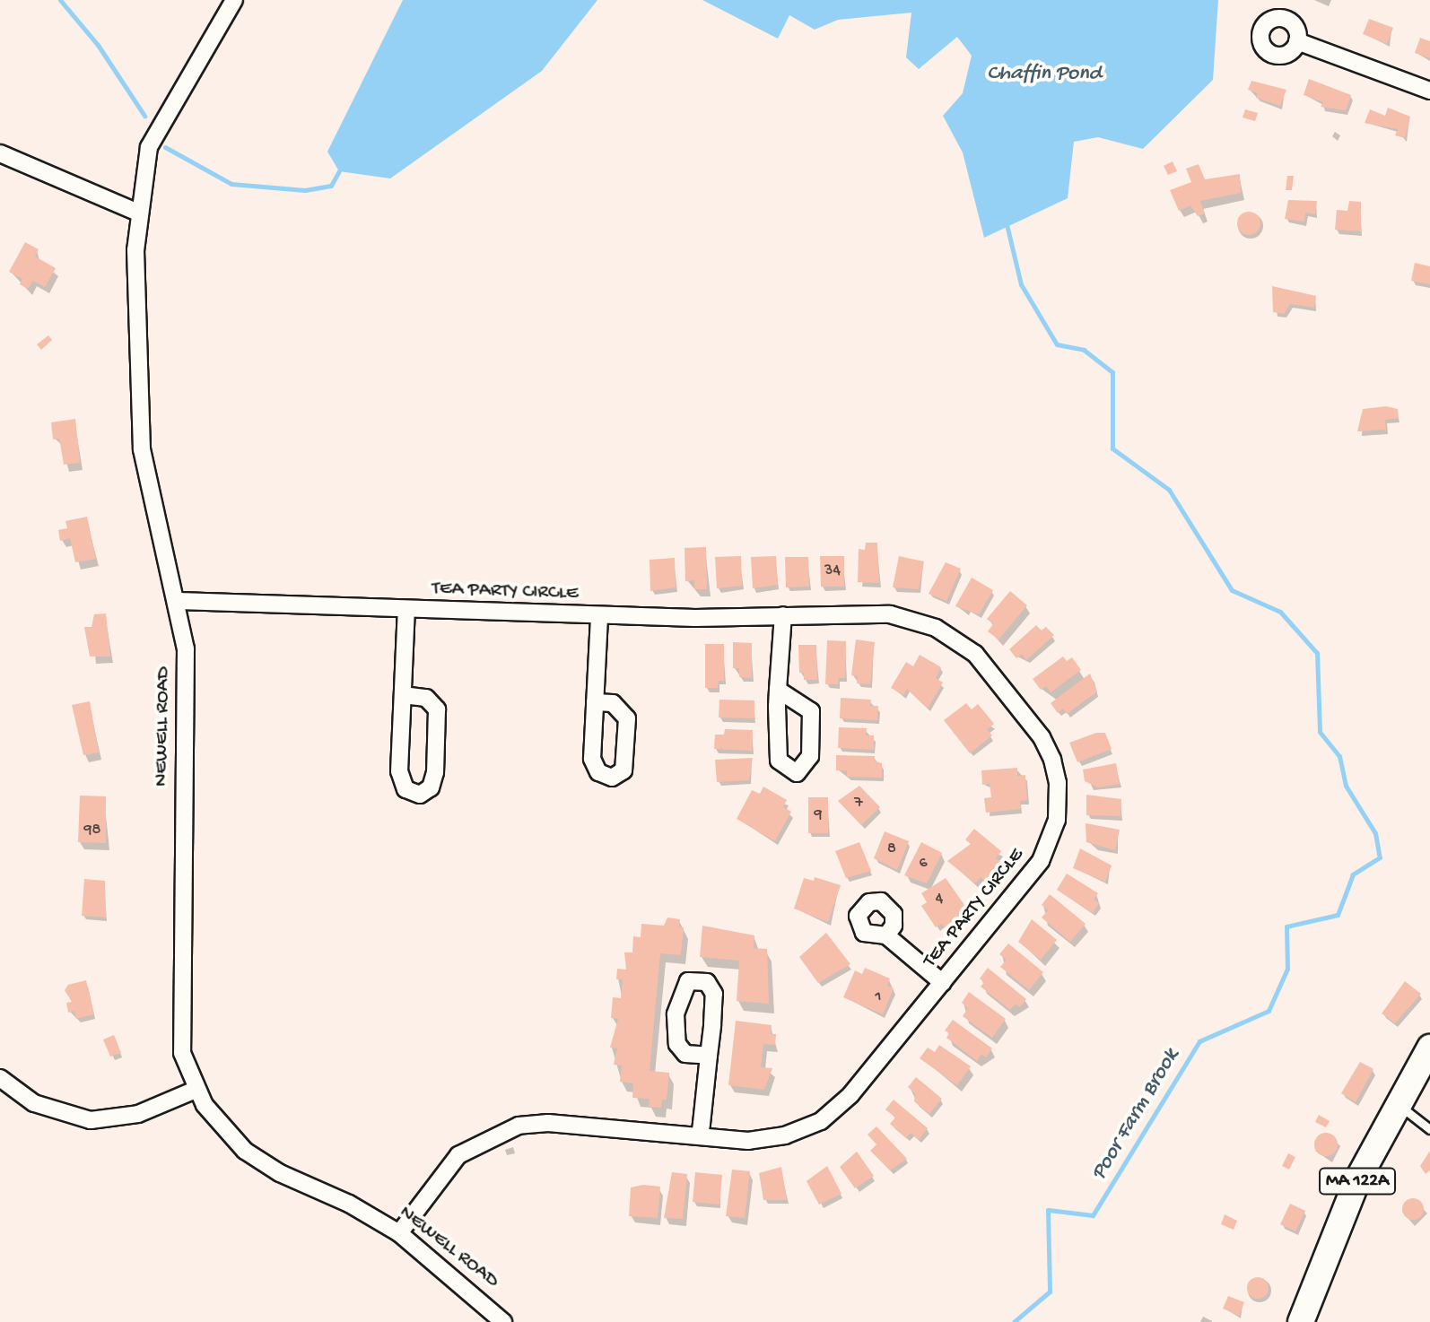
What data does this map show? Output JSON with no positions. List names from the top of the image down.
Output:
{
  "streets": {
    "main road": ["MA 122A"],
    "street": ["TEA PARTY CIRCLE", "NEWELL ROAD"]
  },
  "crossings": [
    ["TEA PARTY CIRCLE", "NEWELL ROAD"]
  ],
  "water": ["Chaffin Pond", "Poor Farm Brook"],
  "house_numbers": [
    "34",
    "7",
    "9",
    "98",
    "8",
    "6",
    "4",
    "1"
  ]
}
